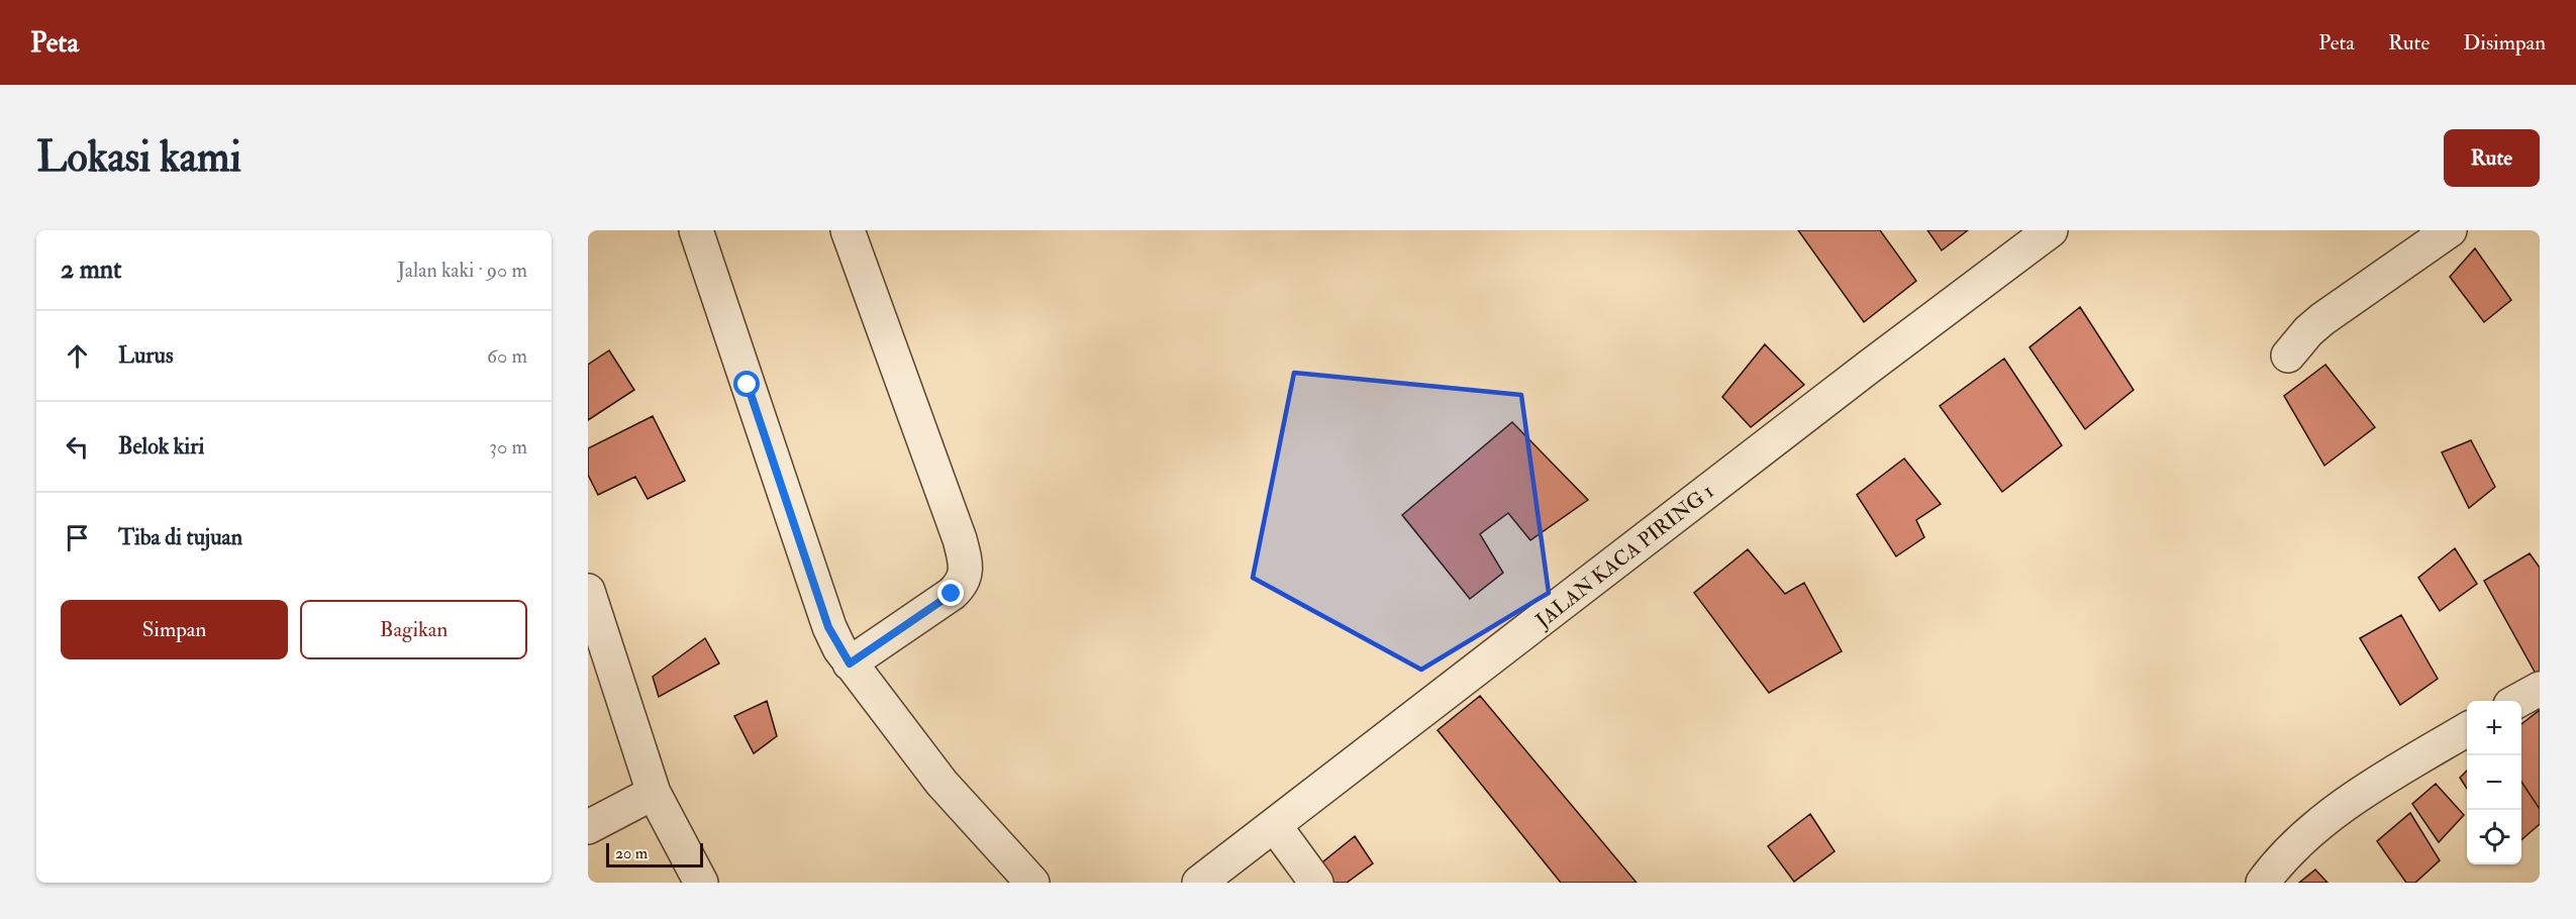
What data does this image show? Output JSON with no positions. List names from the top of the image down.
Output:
{
  "streets": {
    "street": ["JALAN KACA PIRING 1"]
  },
  "scale_bar": "20 m",
  "page": {
    "header": "Peta",
    "nav": ["Peta", "Rute", "Disimpan"],
    "buttons": [
      "Rute",
      ["Simpan", "Bagikan"]
    ],
    "title": "Lokasi kami",
    "heading": ["2 mnt", "Jalan kaki · 90 m"],
    "list": [
      ["Lurus", "60 m"],
      ["Belok kiri", "30 m"],
      "Tiba di tujuan"
    ],
    "map_buttons": ["+", "−"],
    "scale": "20 m"
  }
}
